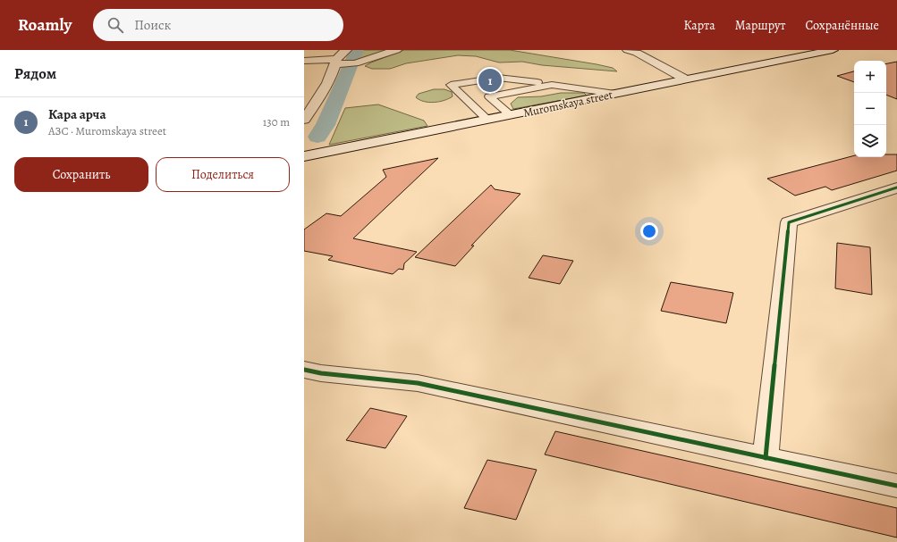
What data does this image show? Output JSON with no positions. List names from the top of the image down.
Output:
{
  "streets": {
    "street": ["Muromskaya street"]
  },
  "page": {
    "header": "Roamly",
    "search": "Поиск",
    "nav": ["Карта", "Маршрут", "Сохранённые"],
    "heading": "Рядом",
    "map_buttons": ["+", "−"],
    "pins": "1",
    "list": [
      {
        "mark": "1",
        "name": "Кара арча",
        "note": "АЗС · Muromskaya street",
        "value": "130 m"
      }
    ],
    "buttons": ["Сохранить", "Поделиться"]
  }
}
